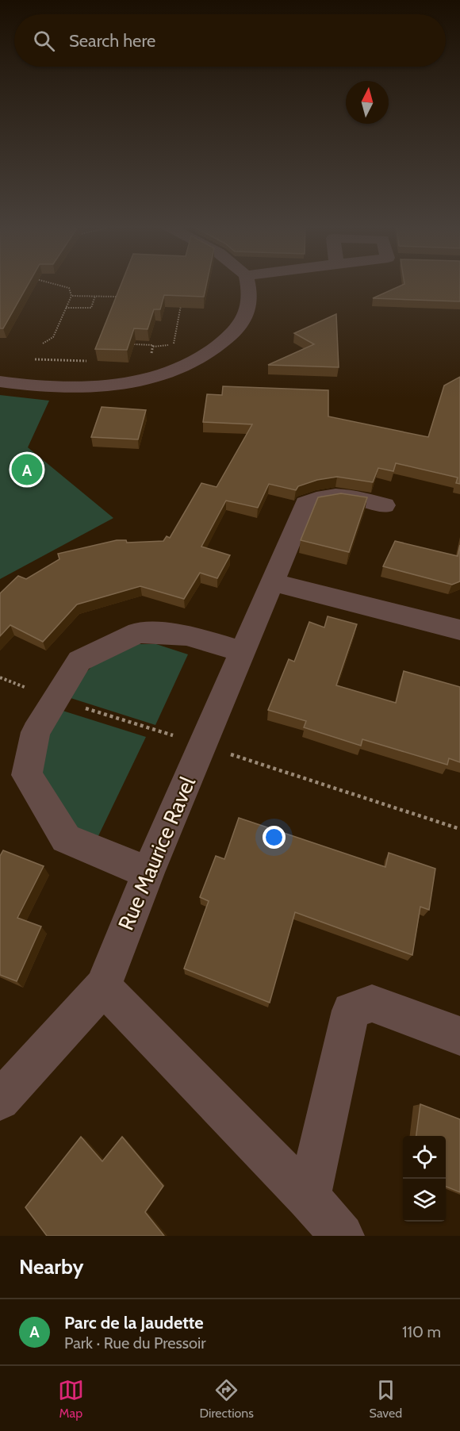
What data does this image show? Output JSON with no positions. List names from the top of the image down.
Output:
{
  "streets": {
    "street": ["Rue Maurice Ravel"]
  },
  "north": "top",
  "page": {
    "search": "Search here",
    "pins": "A",
    "heading": "Nearby",
    "list": [
      {
        "mark": "A",
        "name": "Parc de la Jaudette",
        "note": "Park · Rue du Pressoir",
        "value": "110 m"
      }
    ],
    "nav": ["Map", "Directions", "Saved"]
  }
}
